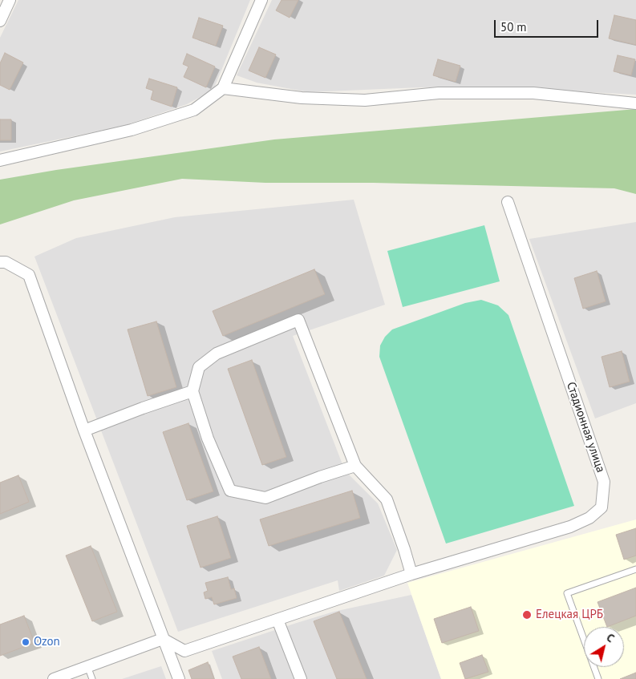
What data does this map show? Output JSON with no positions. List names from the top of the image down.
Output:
{
  "streets": {
    "street": ["Стадионная улица"]
  },
  "places": ["Елецкая ЦРБ", "Ozon"],
  "scale_bar": "50 m",
  "north": "top right"
}
